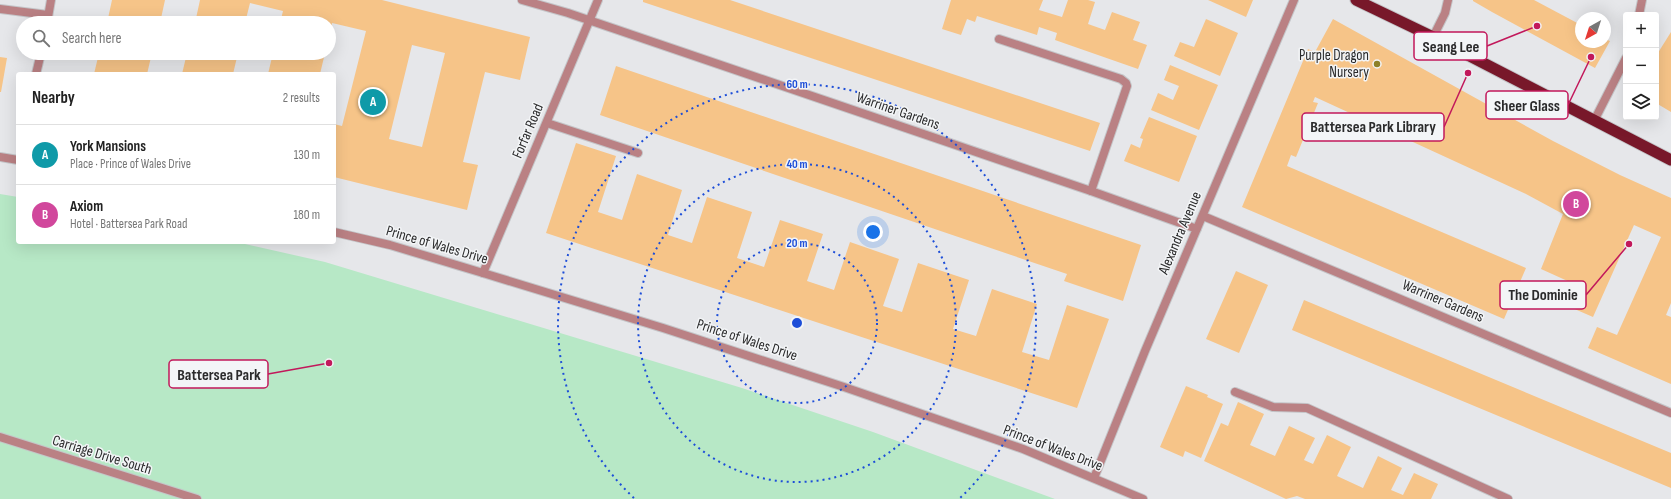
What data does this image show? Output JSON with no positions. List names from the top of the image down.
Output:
{
  "streets": {
    "street": [
      "Warriner Gardens",
      "Forfar Road",
      "Alexandra Avenue",
      "Prince of Wales Drive",
      "Carriage Drive South"
    ]
  },
  "crossings": [
    ["Warriner Gardens", "Forfar Road"],
    ["Warriner Gardens", "Alexandra Avenue"],
    ["Forfar Road", "Prince of Wales Drive"],
    ["Alexandra Avenue", "Prince of Wales Drive"]
  ],
  "places": [
    "Seang Lee",
    "Sheer Glass",
    "Purple Dragon Nursery",
    "Battersea Park Library",
    "The Dominie",
    "Battersea Park"
  ],
  "north": "bottom left",
  "page": {
    "map_buttons": ["+", "−"],
    "search": "Search here",
    "heading": ["Nearby", "2 results"],
    "pins": ["A", "B"],
    "list": [
      {
        "mark": "A",
        "name": "York Mansions",
        "note": "Place · Prince of Wales Drive",
        "value": "130 m"
      },
      {
        "mark": "B",
        "name": "Axiom",
        "note": "Hotel · Battersea Park Road",
        "value": "180 m"
      }
    ]
  },
  "rings": ["60 m", "40 m", "20 m"]
}
